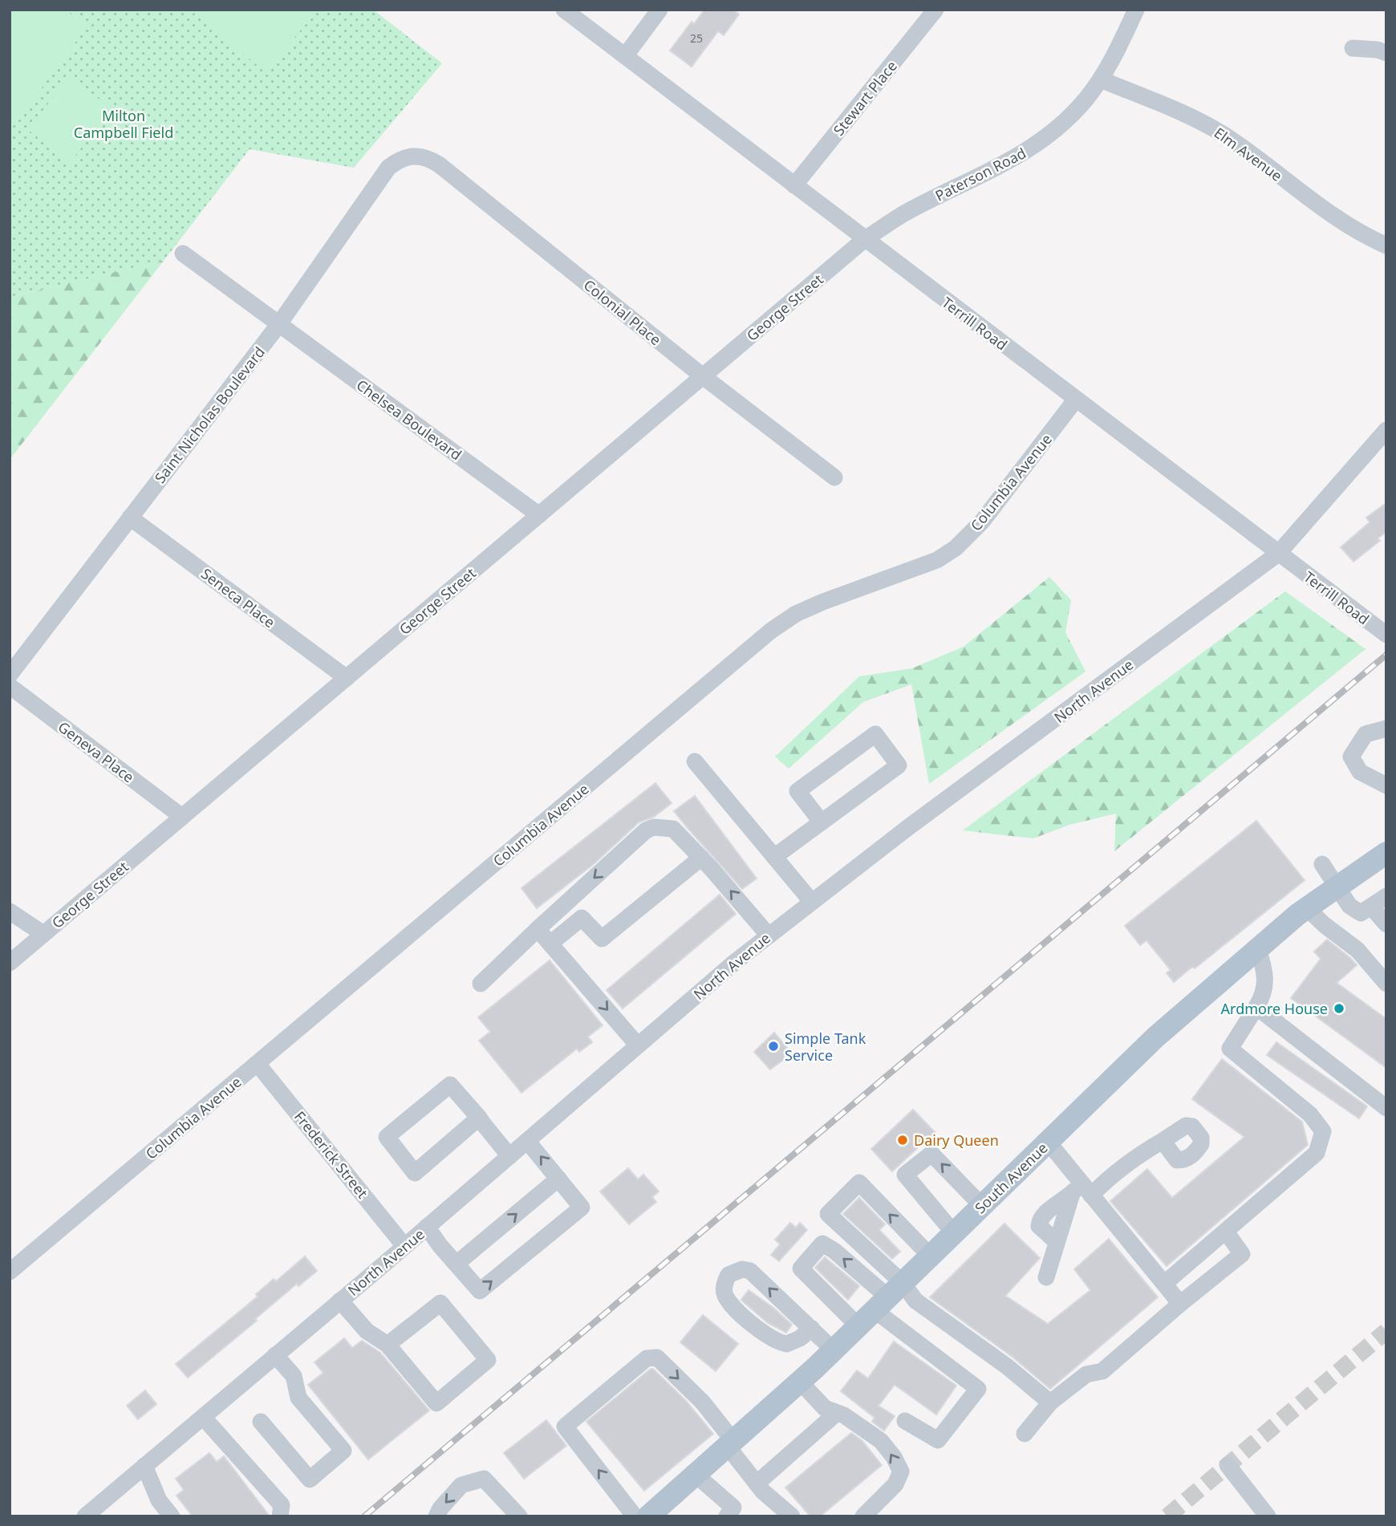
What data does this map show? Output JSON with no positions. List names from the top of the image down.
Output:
{
  "streets": {
    "main road": ["South Avenue"],
    "street": [
      "Stewart Place",
      "Elm Avenue",
      "Paterson Road",
      "George Street",
      "Colonial Place",
      "Terrill Road",
      "Saint Nicholas Boulevard",
      "Chelsea Boulevard",
      "Columbia Avenue",
      "Seneca Place",
      "North Avenue",
      "Geneva Place",
      "Frederick Street"
    ]
  },
  "crossings": [
    ["Stewart Place", "Terrill Road"],
    ["Elm Avenue", "Paterson Road"],
    ["Paterson Road", "George Street"],
    ["Paterson Road", "Terrill Road"],
    ["George Street", "Colonial Place"],
    ["George Street", "Terrill Road"],
    ["George Street", "Chelsea Boulevard"],
    ["George Street", "Seneca Place"],
    ["George Street", "Geneva Place"],
    ["Colonial Place", "Saint Nicholas Boulevard"],
    ["Terrill Road", "Columbia Avenue"],
    ["Terrill Road", "North Avenue"],
    ["Saint Nicholas Boulevard", "Chelsea Boulevard"],
    ["Saint Nicholas Boulevard", "Seneca Place"],
    ["Columbia Avenue", "Frederick Street"],
    ["North Avenue", "Frederick Street"]
  ],
  "parks": ["Milton Campbell Field"],
  "places": ["Ardmore House", "Simple Tank Service", "Dairy Queen"],
  "house_numbers": ["25"]
}
